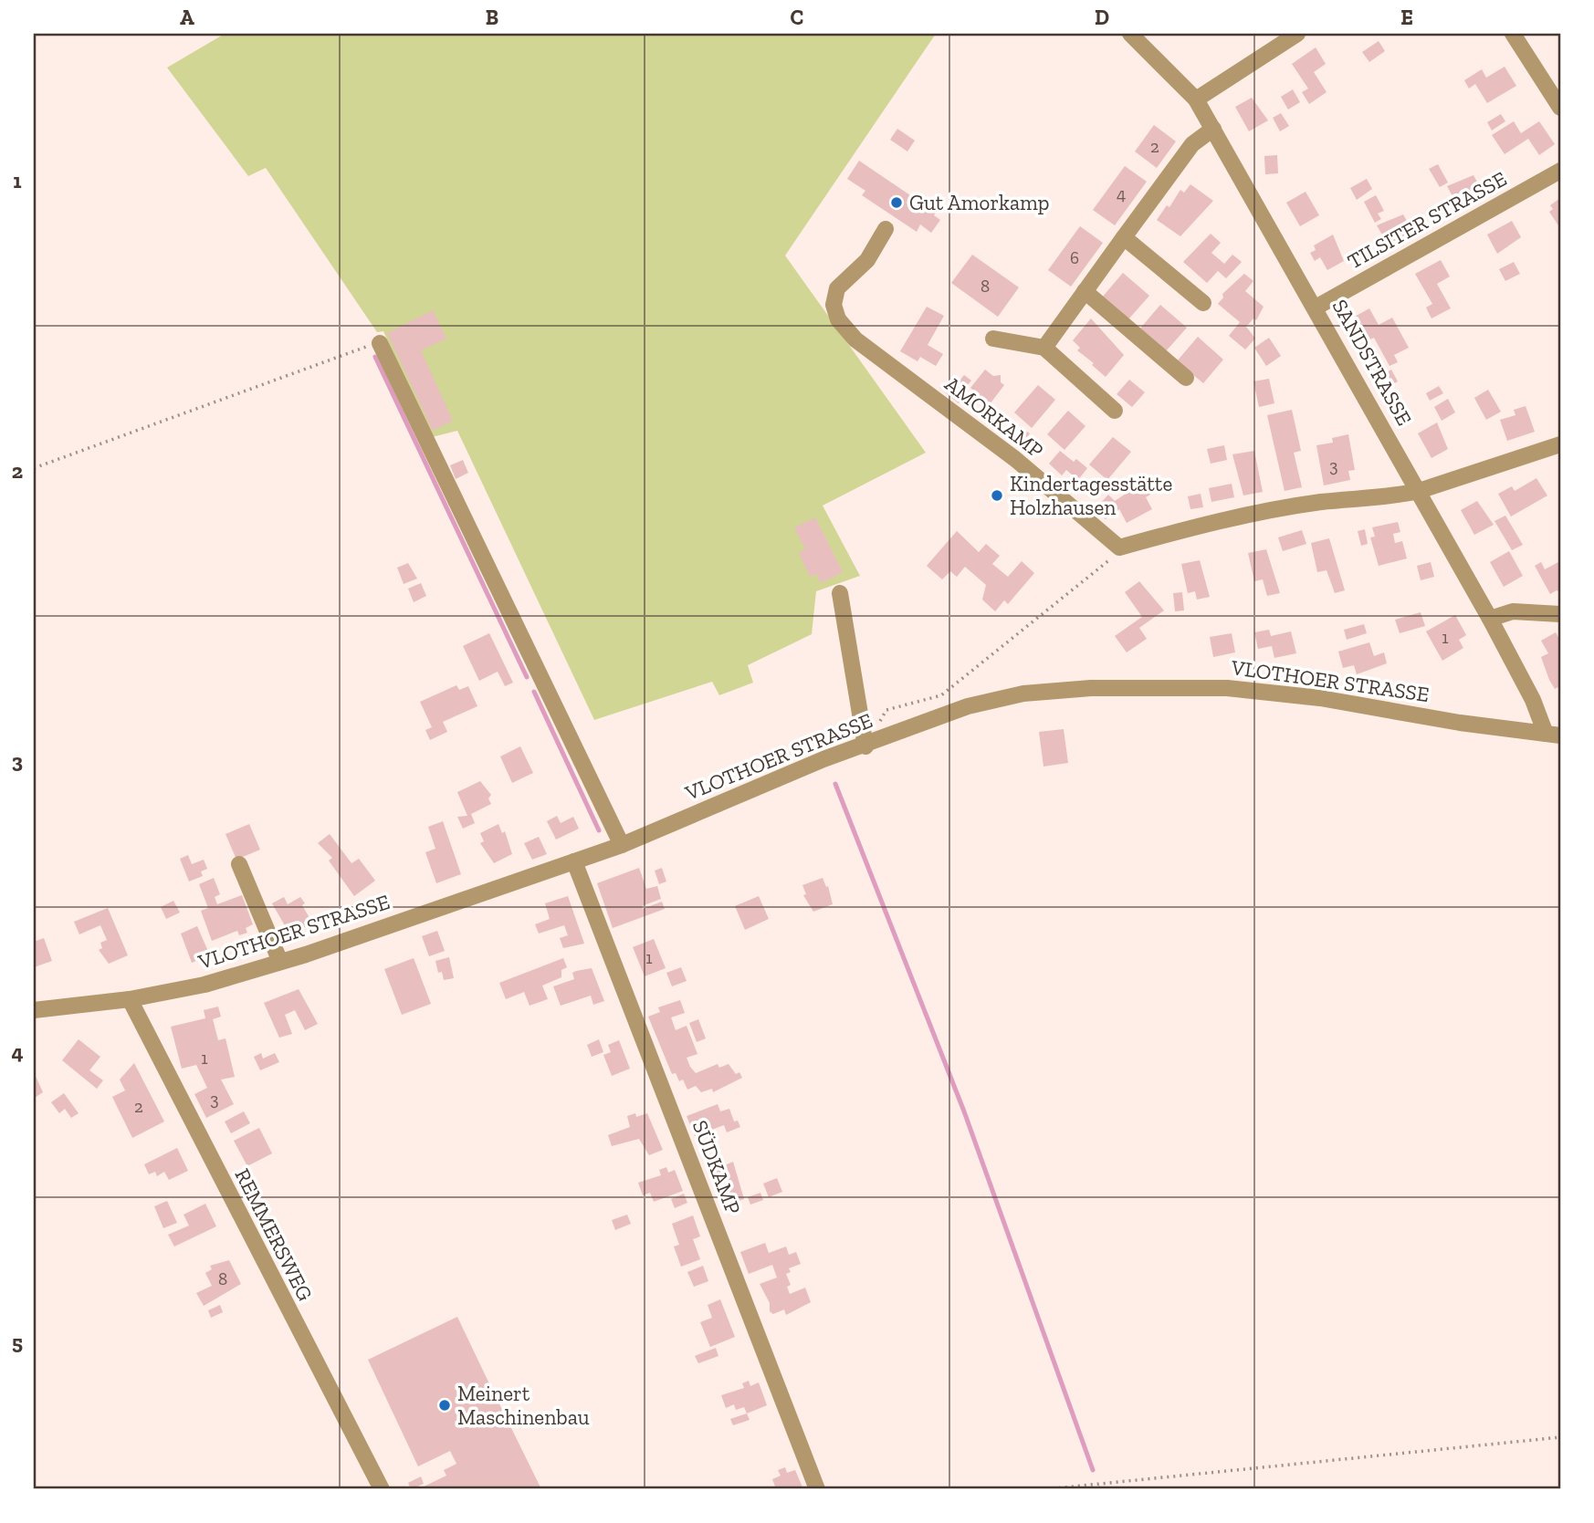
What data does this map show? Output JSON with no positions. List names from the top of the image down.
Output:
{
  "streets": {
    "street": [
      "TILSITER STRASSE",
      "SANDSTRASSE",
      "AMORKAMP",
      "VLOTHOER STRASSE",
      "SÜDKAMP",
      "REMMERSWEG"
    ]
  },
  "crossings": [
    ["TILSITER STRASSE", "SANDSTRASSE"],
    ["SANDSTRASSE", "VLOTHOER STRASSE"],
    ["VLOTHOER STRASSE", "SÜDKAMP"],
    ["VLOTHOER STRASSE", "REMMERSWEG"]
  ],
  "places": ["Gut Amorkamp", "Kindertagesstätte Holzhausen", "Meinert Maschinenbau"],
  "house_numbers": [
    "2",
    "4",
    "6",
    "8",
    "3",
    "1",
    "1",
    "1",
    "3",
    "2",
    "8"
  ],
  "grid": {
    "columns": [
      "A",
      "B",
      "C",
      "D",
      "E"
    ],
    "rows": [
      "1",
      "2",
      "3",
      "4",
      "5"
    ]
  }
}
